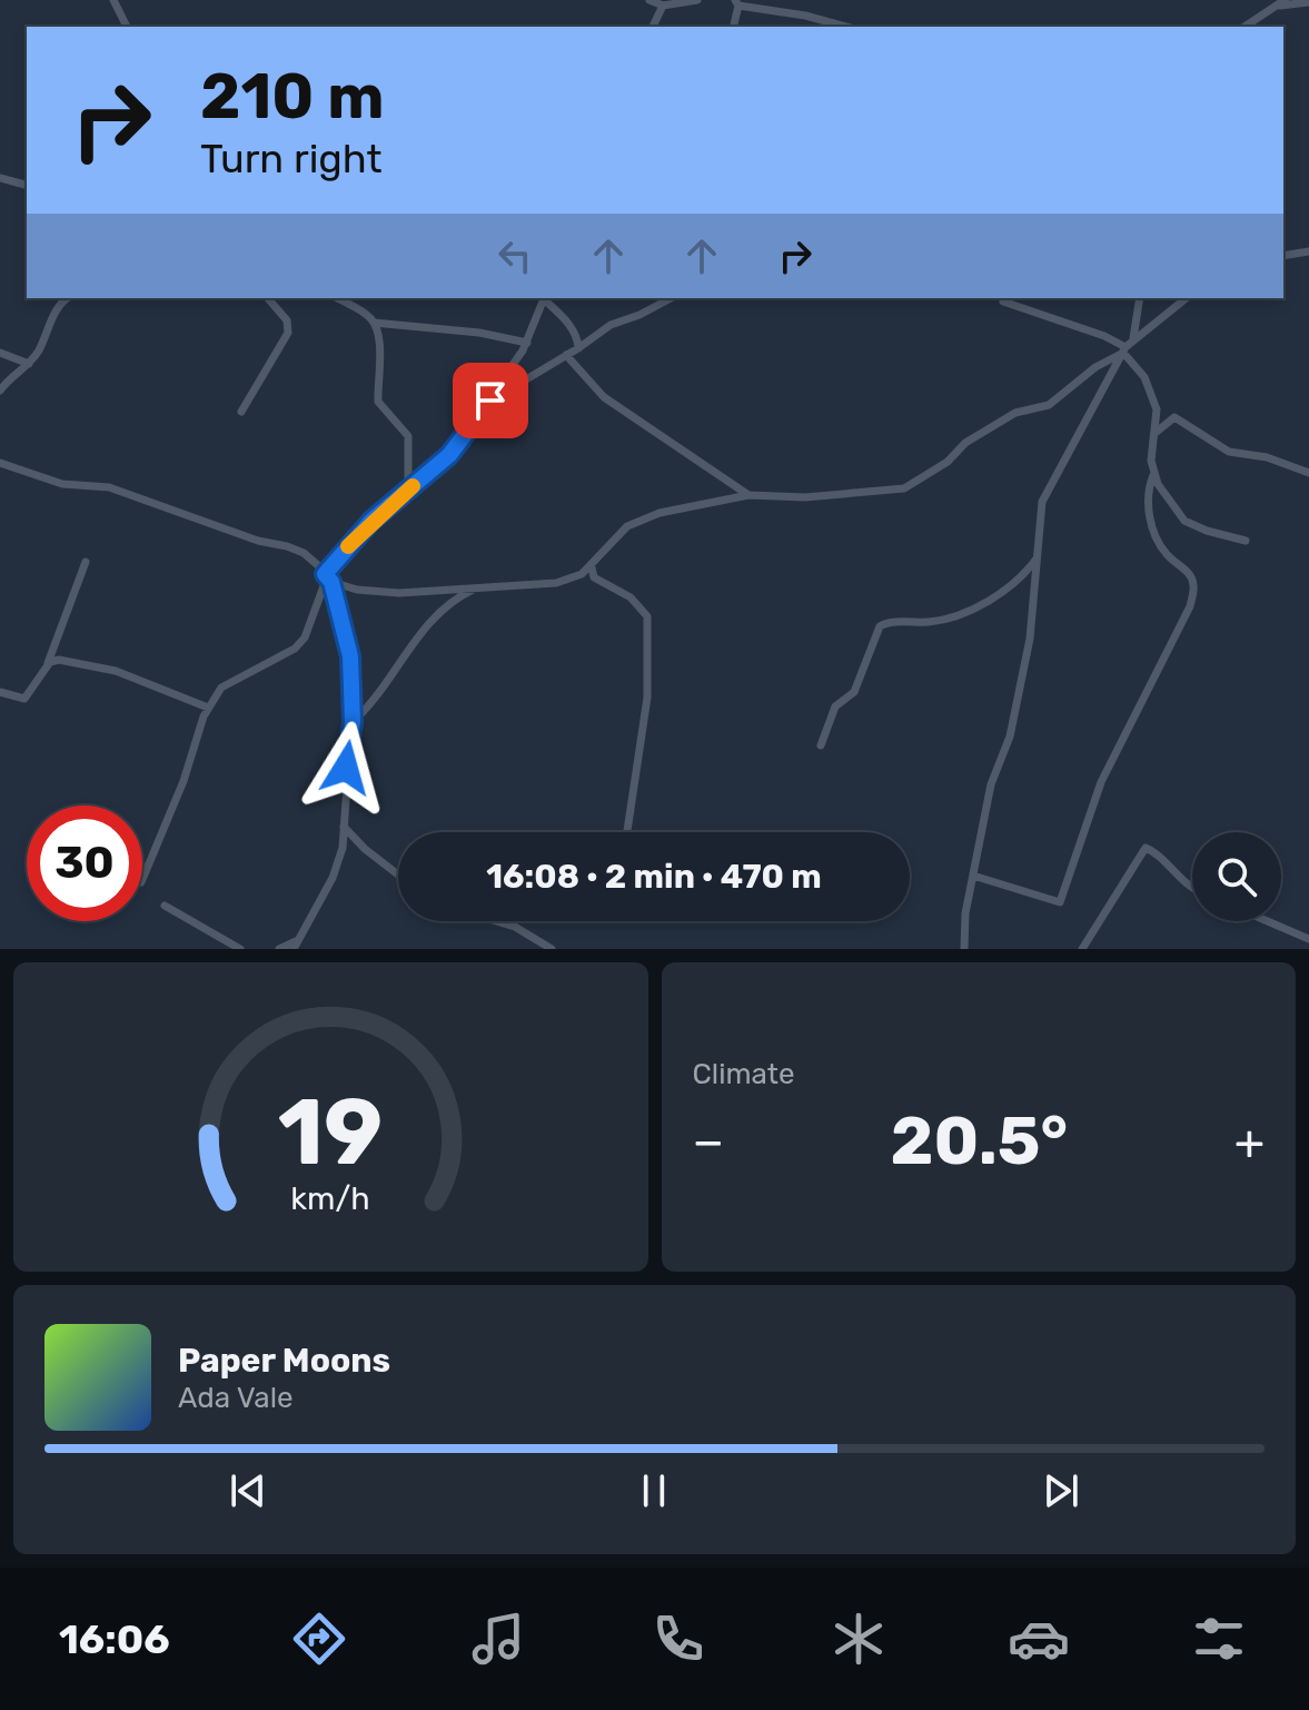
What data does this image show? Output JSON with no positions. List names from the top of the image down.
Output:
{
  "page": {
    "turn": ["210 m", "Turn right"],
    "limit": "30",
    "trip": "16:08 · 2 min · 470 m",
    "tile": "Climate",
    "heat": ["−", "20.5°", "+"],
    "song": ["Paper Moons", "Ada Vale"],
    "tabs": "16:06",
    "gauge": ["19", "km/h"]
  }
}
